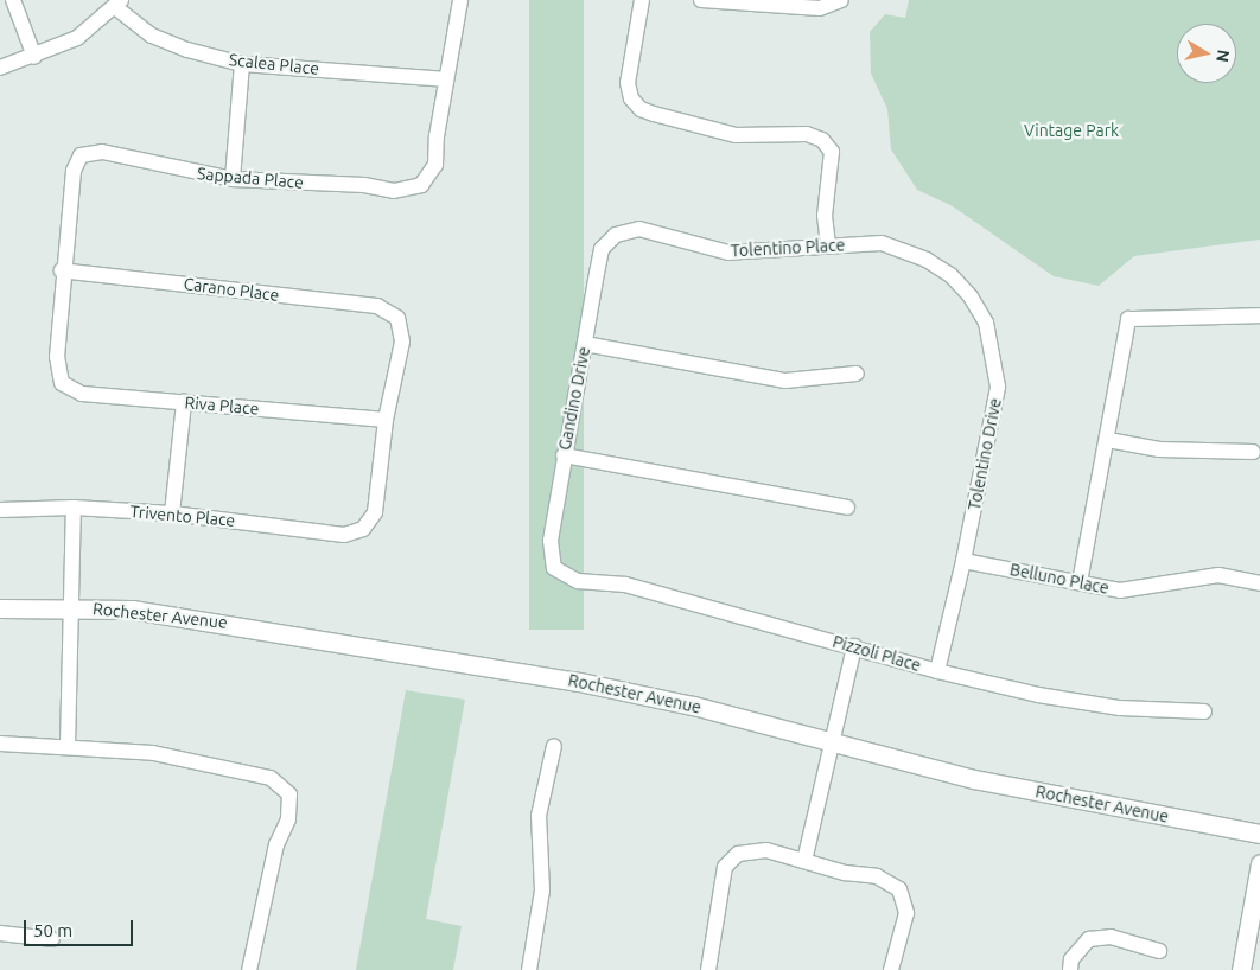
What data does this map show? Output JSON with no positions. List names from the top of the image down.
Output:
{
  "streets": {
    "main road": ["Rochester Avenue"],
    "street": [
      "Scalea Place",
      "Sappada Place",
      "Tolentino Place",
      "Carano Place",
      "Gandino Drive",
      "Riva Place",
      "Tolentino Drive",
      "Trivento Place",
      "Belluno Place",
      "Pizzoli Place"
    ]
  },
  "crossings": [
    ["Scalea Place", "Sappada Place"],
    ["Sappada Place", "Carano Place"],
    ["Sappada Place", "Riva Place"],
    ["Tolentino Place", "Gandino Drive"],
    ["Tolentino Place", "Tolentino Drive"],
    ["Carano Place", "Riva Place"],
    ["Carano Place", "Trivento Place"],
    ["Gandino Drive", "Pizzoli Place"],
    ["Riva Place", "Trivento Place"],
    ["Tolentino Drive", "Belluno Place"],
    ["Tolentino Drive", "Pizzoli Place"]
  ],
  "parks": ["Vintage Park"],
  "scale_bar": "50 m",
  "north": "right"
}
